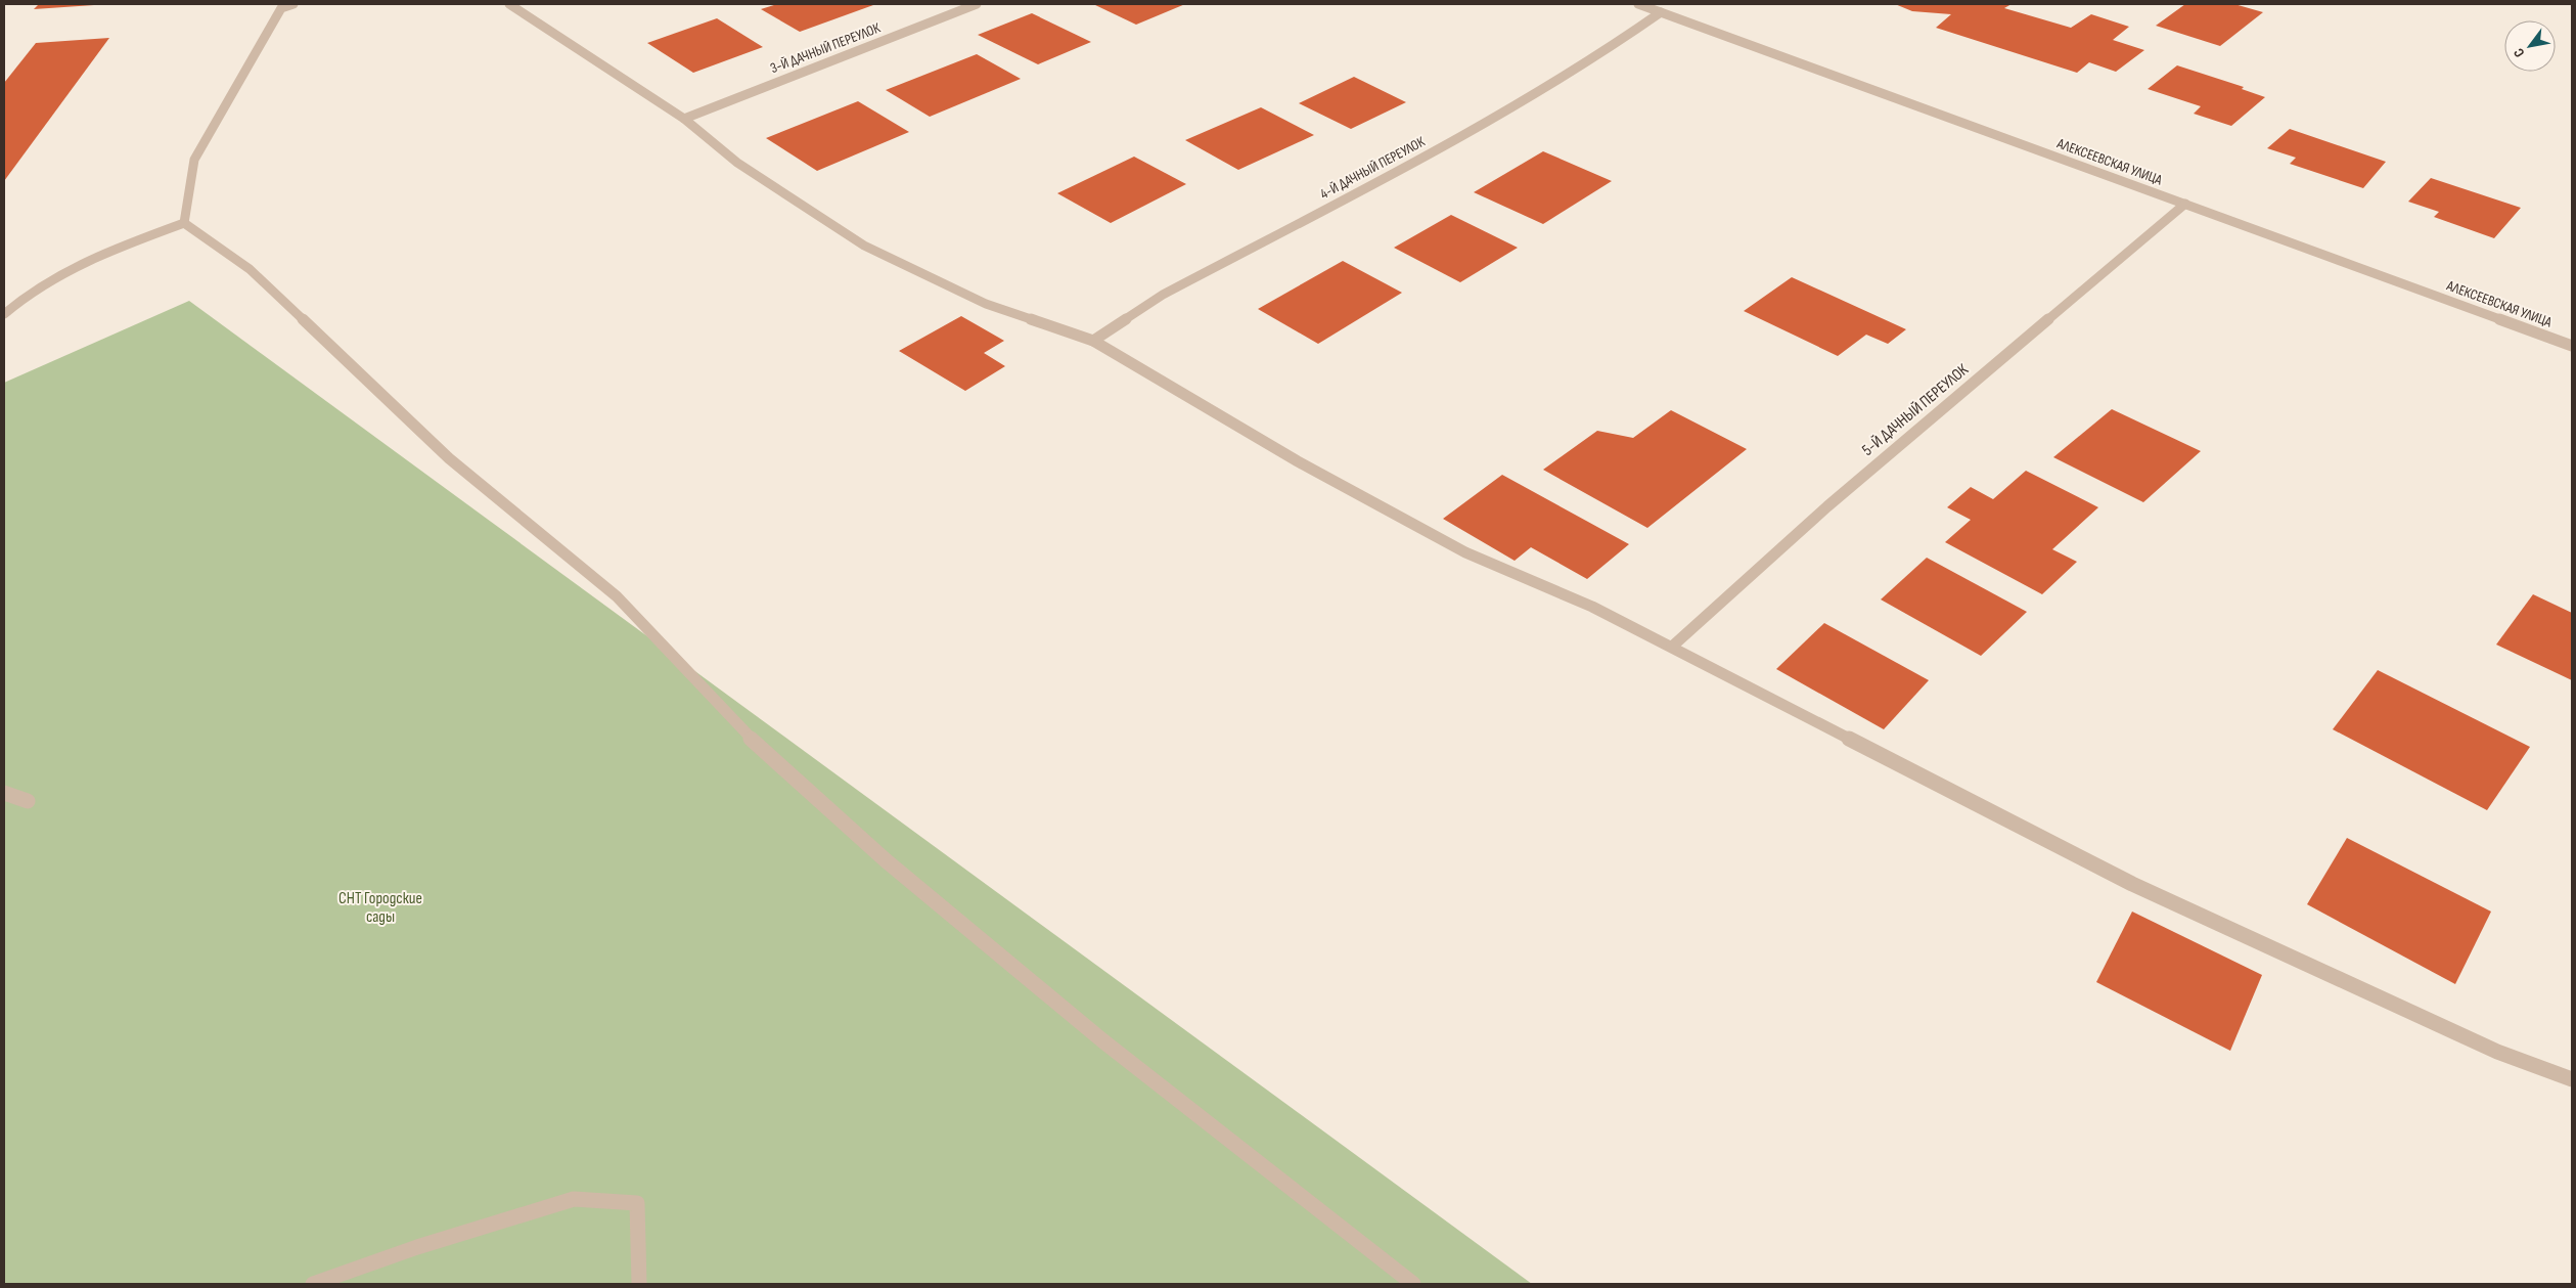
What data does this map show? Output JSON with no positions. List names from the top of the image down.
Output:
{
  "streets": {
    "street": [
      "3-Й ДАЧНЫЙ ПЕРЕУЛОК",
      "АЛЕКСЕЕВСКАЯ УЛИЦА",
      "4-Й ДАЧНЫЙ ПЕРЕУЛОК",
      "5-Й ДАЧНЫЙ ПЕРЕУЛОК"
    ]
  },
  "crossings": [
    ["АЛЕКСЕЕВСКАЯ УЛИЦА", "4-Й ДАЧНЫЙ ПЕРЕУЛОК"],
    ["АЛЕКСЕЕВСКАЯ УЛИЦА", "5-Й ДАЧНЫЙ ПЕРЕУЛОК"]
  ],
  "parks": ["СНТ Городские сады"],
  "north": "bottom left"
}
